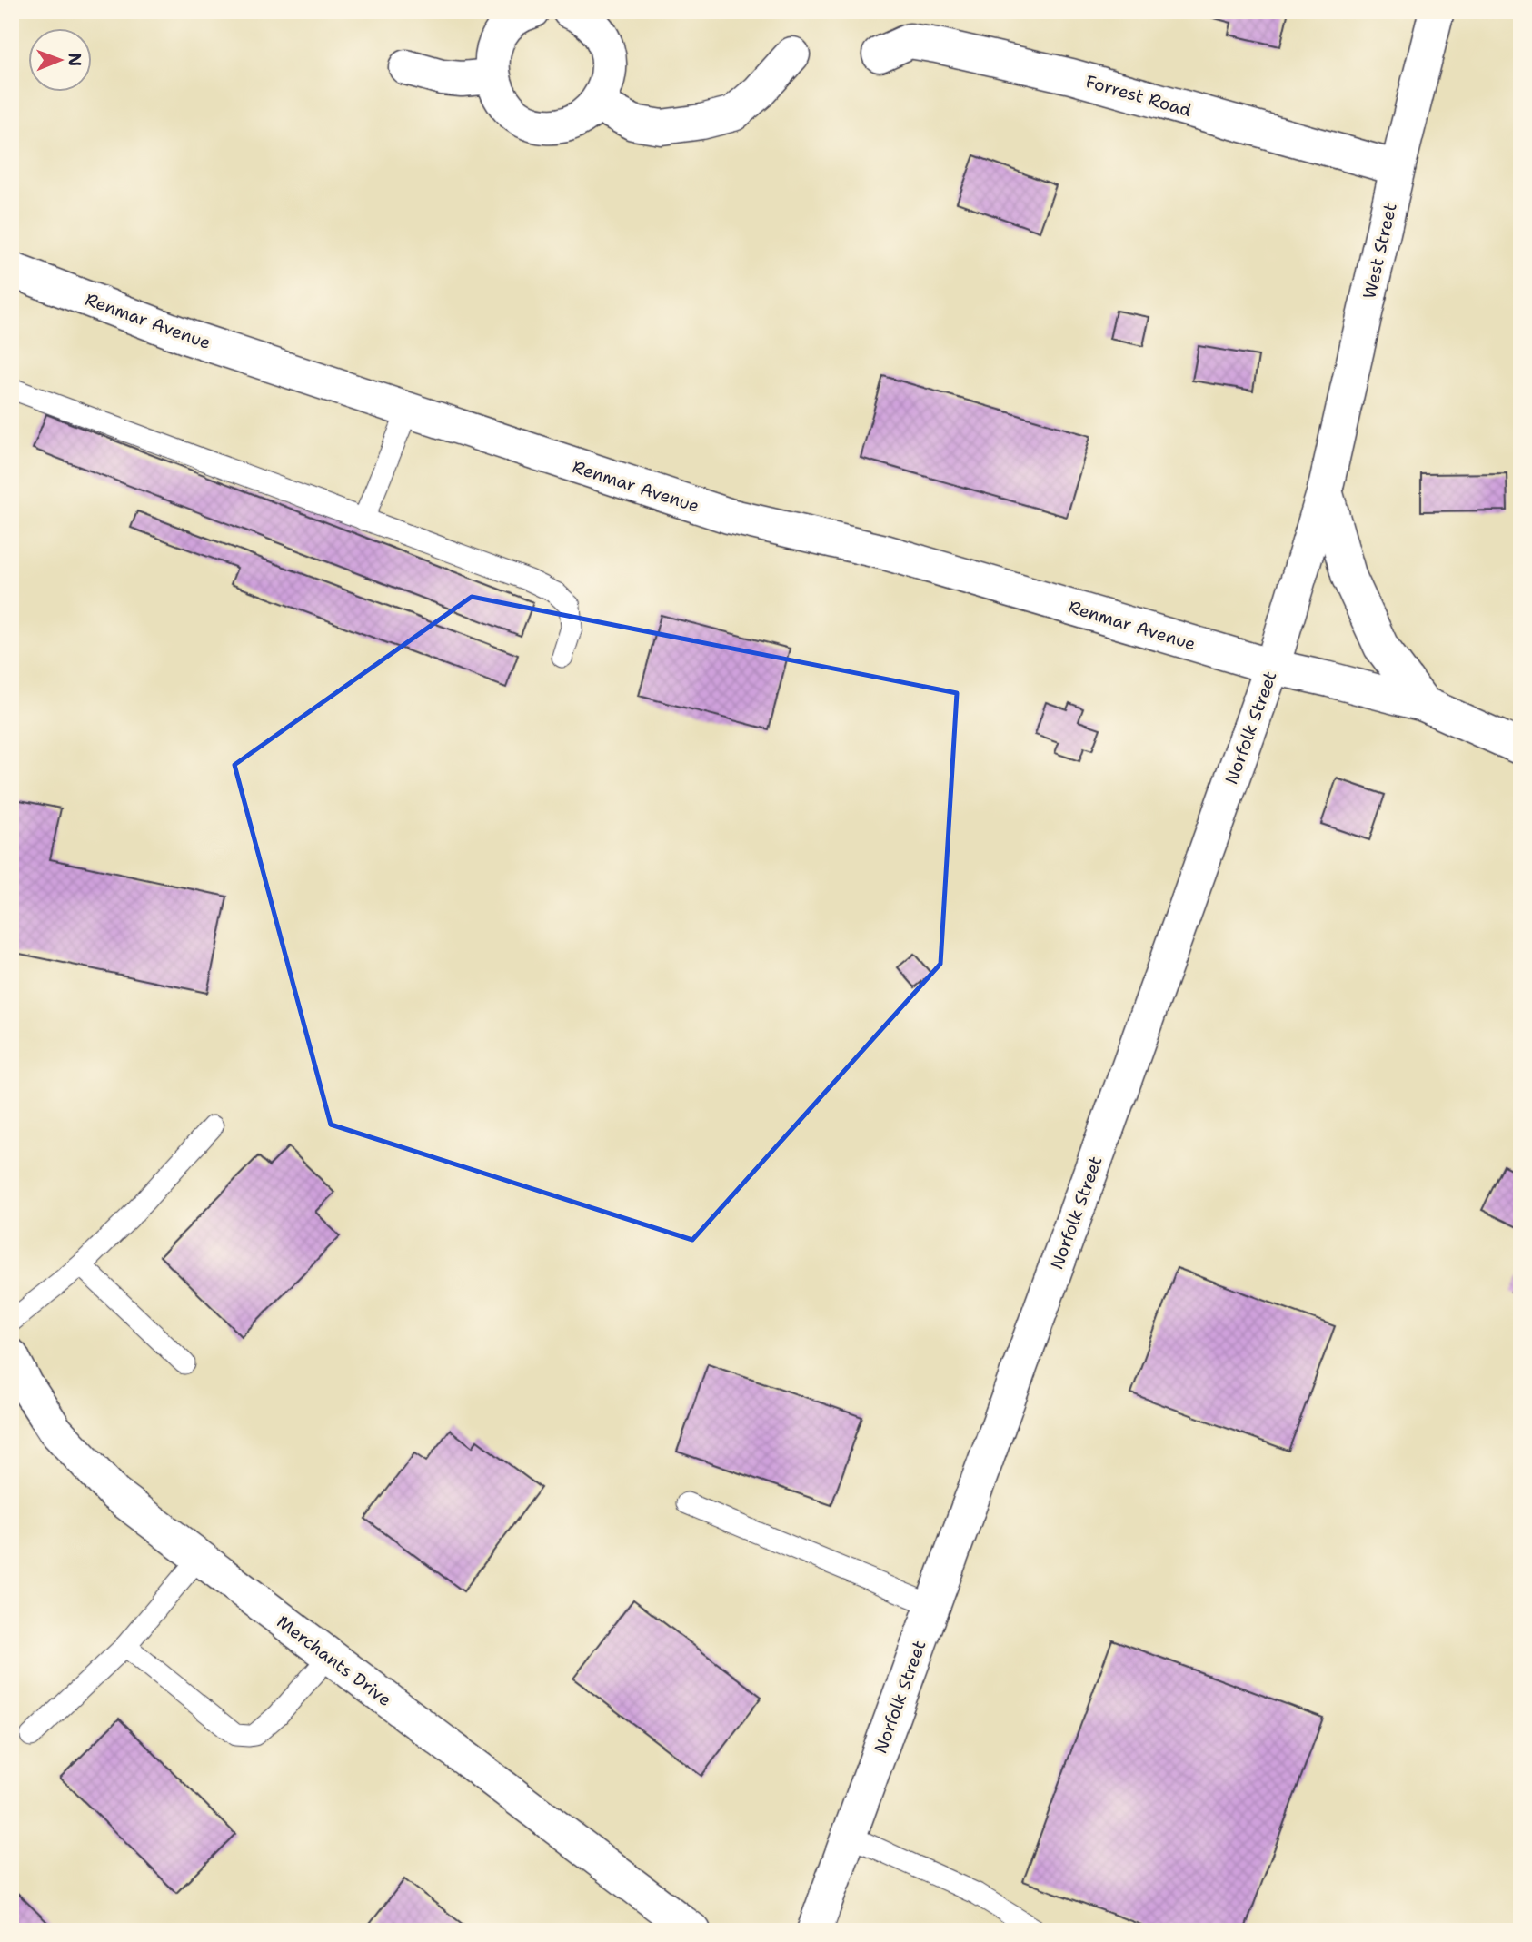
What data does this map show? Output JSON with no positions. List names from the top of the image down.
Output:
{
  "streets": {
    "street": [
      "Forrest Road",
      "West Street",
      "Renmar Avenue",
      "Norfolk Street",
      "Merchants Drive"
    ]
  },
  "crossings": [
    ["Forrest Road", "West Street"],
    ["West Street", "Norfolk Street"],
    ["Renmar Avenue", "Norfolk Street"]
  ],
  "north": "right"
}
